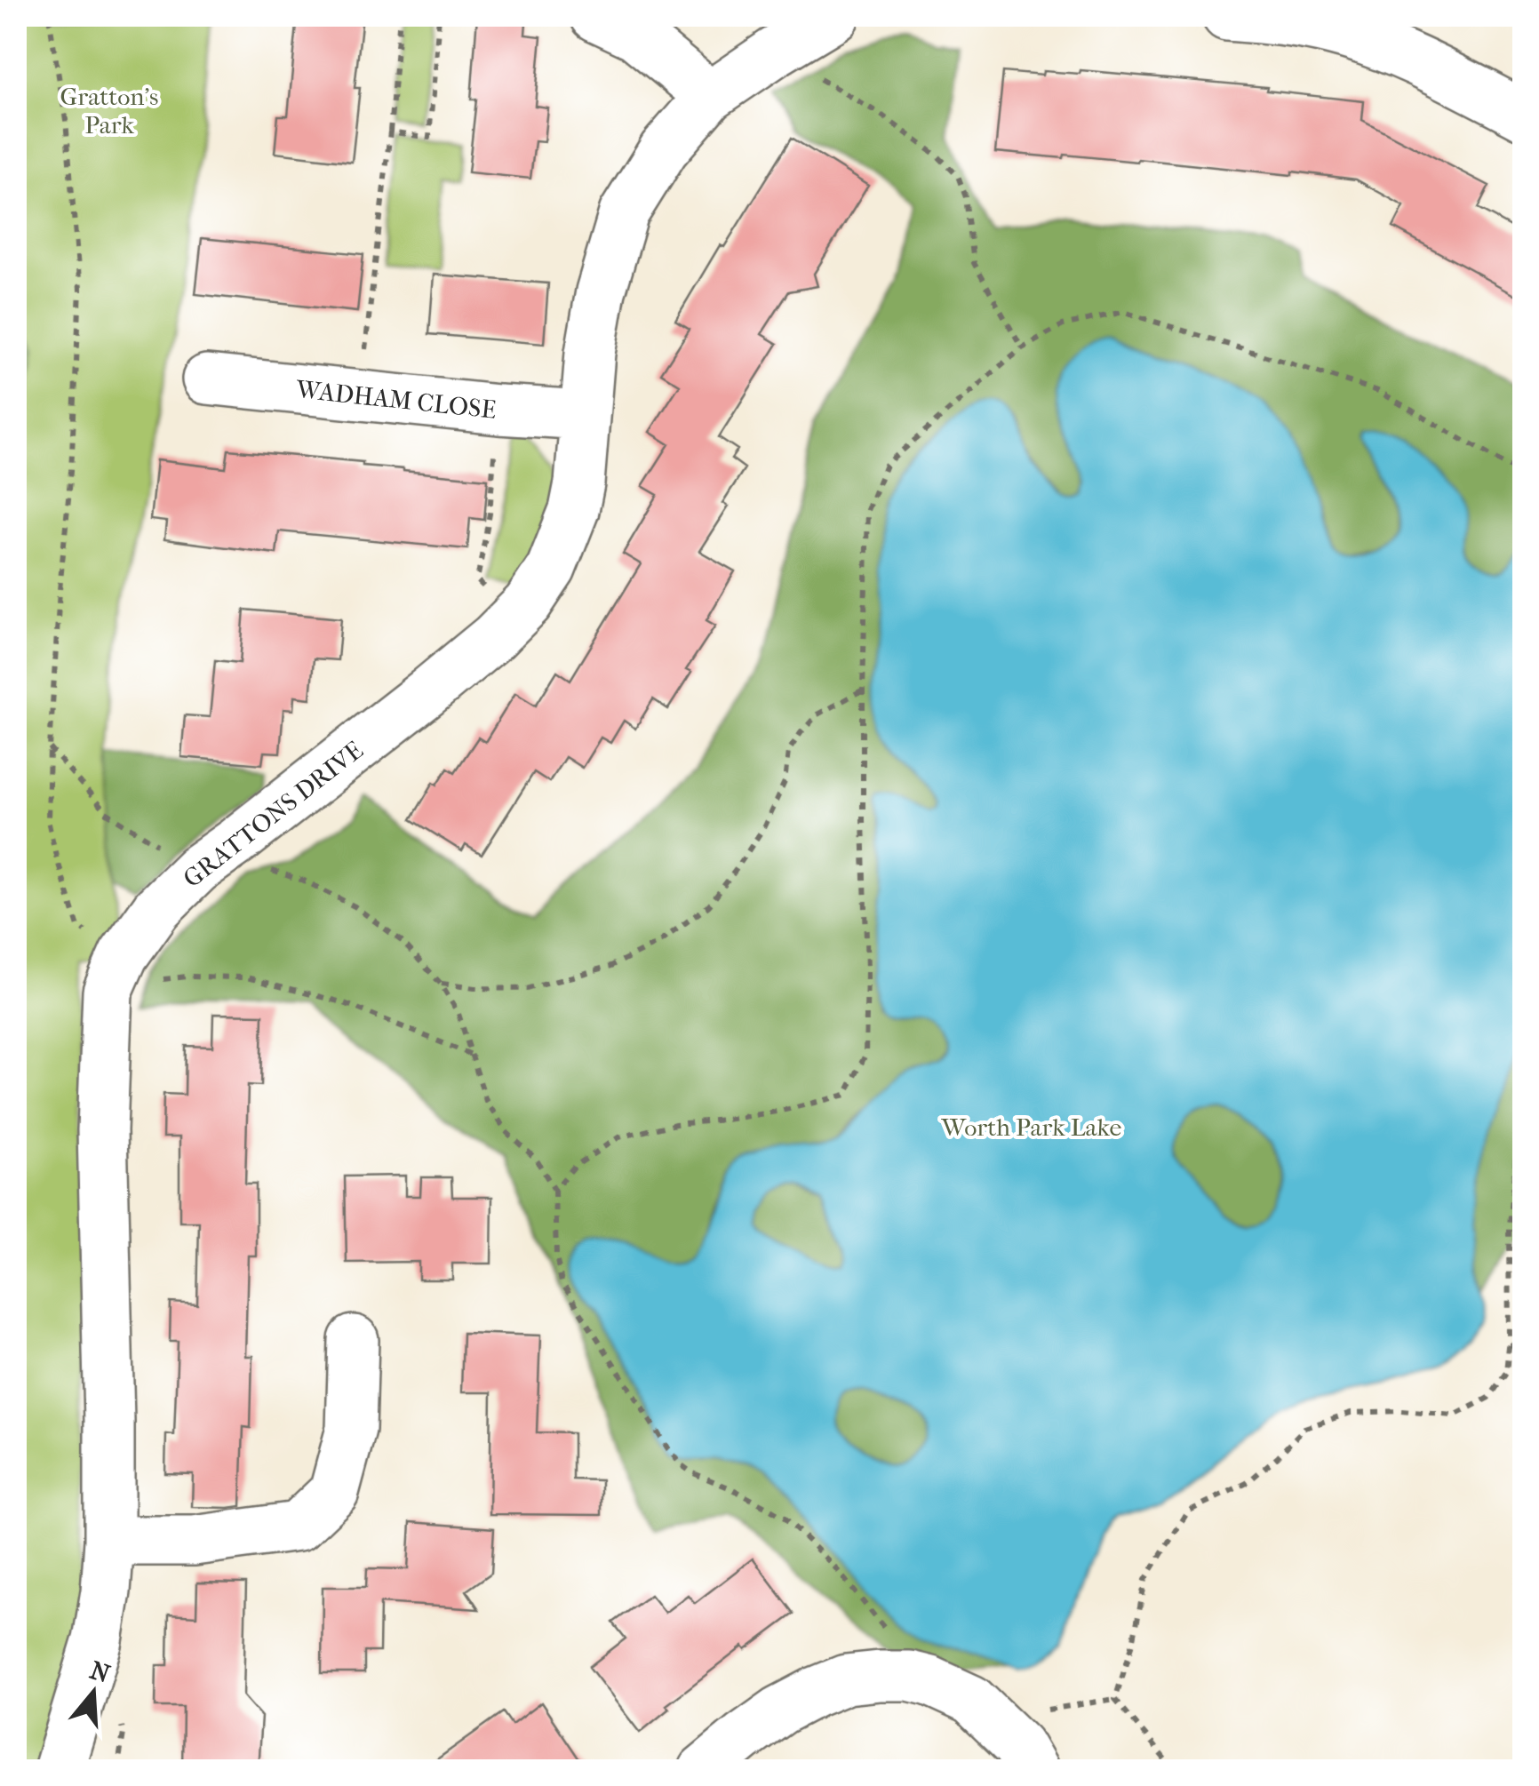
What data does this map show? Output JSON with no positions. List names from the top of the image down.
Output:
{
  "streets": {
    "street": ["WADHAM CLOSE", "GRATTONS DRIVE"]
  },
  "crossings": [
    ["WADHAM CLOSE", "GRATTONS DRIVE"]
  ],
  "parks": ["Gratton's Park", "Worth Park Lake"],
  "north": "top"
}
